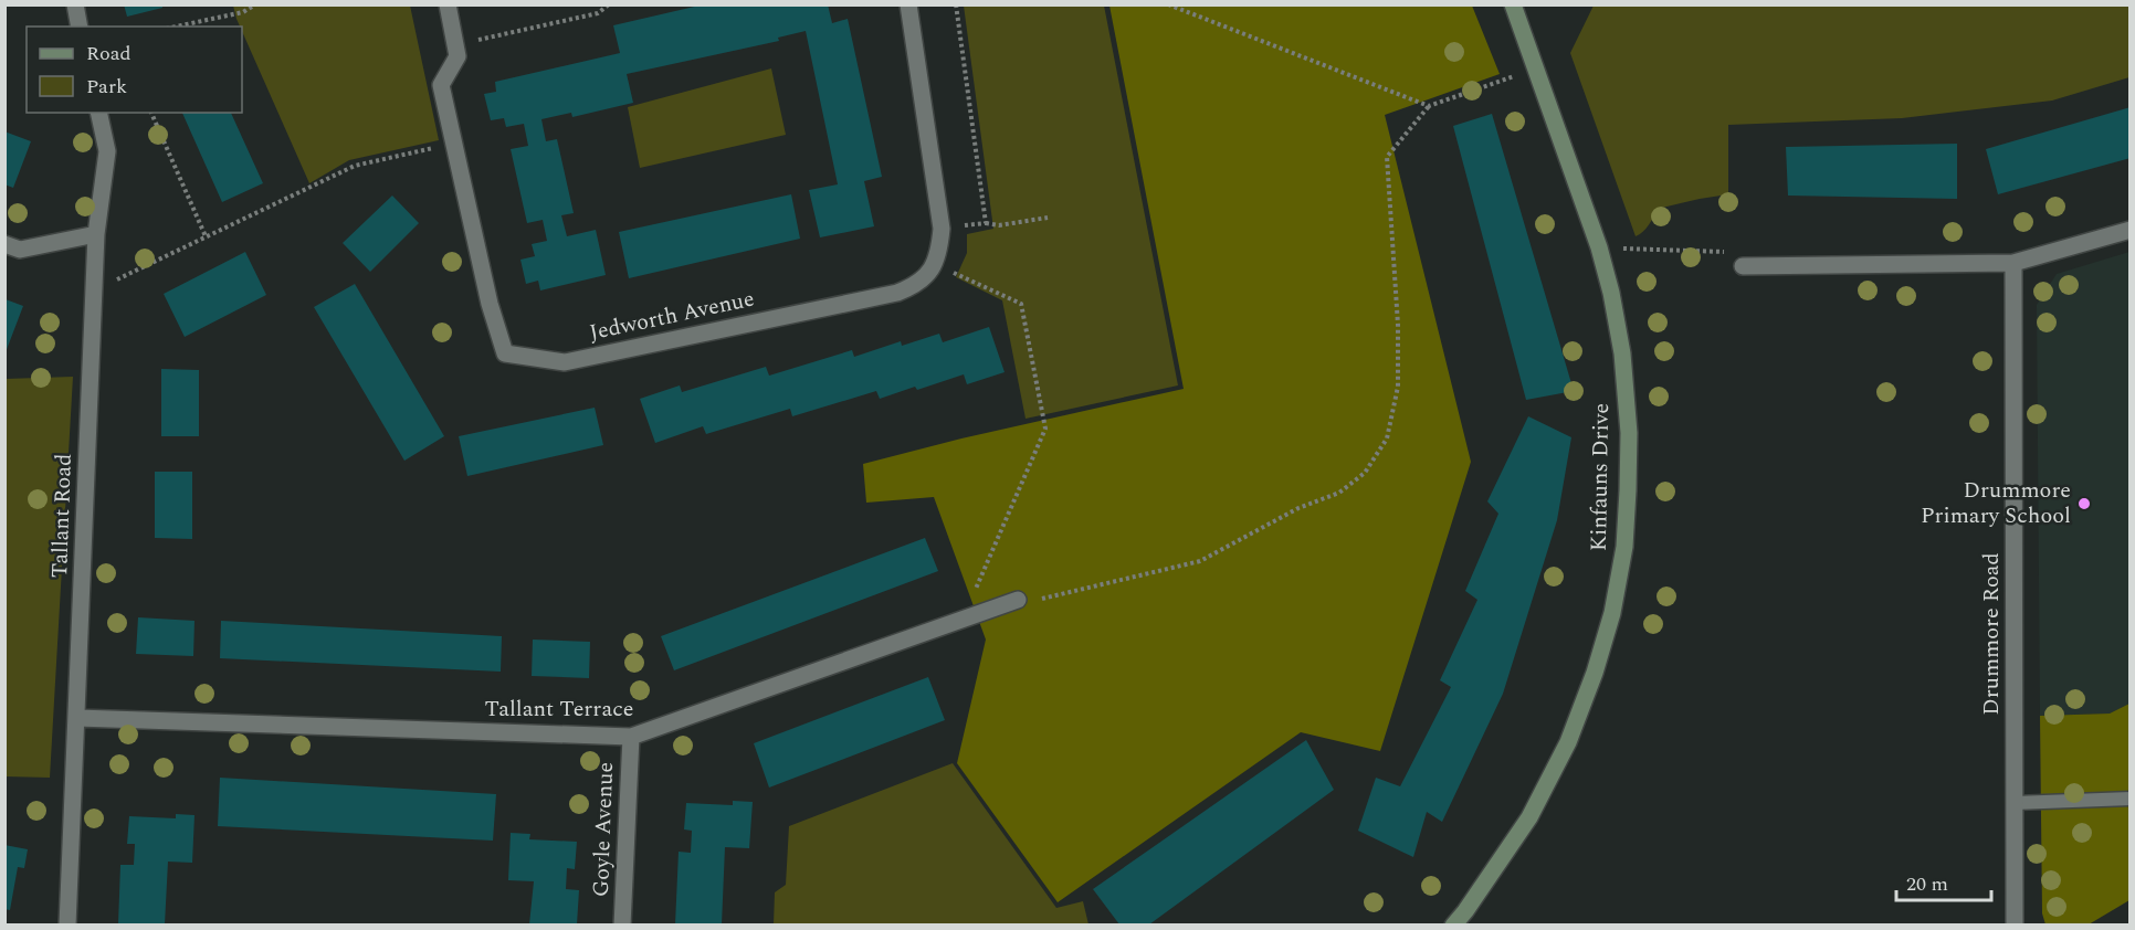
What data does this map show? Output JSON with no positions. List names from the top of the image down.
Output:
{
  "streets": {
    "street": [
      "Jedworth Avenue",
      "Kinfauns Drive",
      "Tallant Road",
      "Drummore Road",
      "Tallant Terrace",
      "Goyle Avenue"
    ]
  },
  "crossings": [
    ["Tallant Road", "Tallant Terrace"],
    ["Tallant Terrace", "Goyle Avenue"]
  ],
  "places": ["Drummore Primary School"],
  "legend": ["Road", "Park"],
  "scale_bar": "20 m"
}
